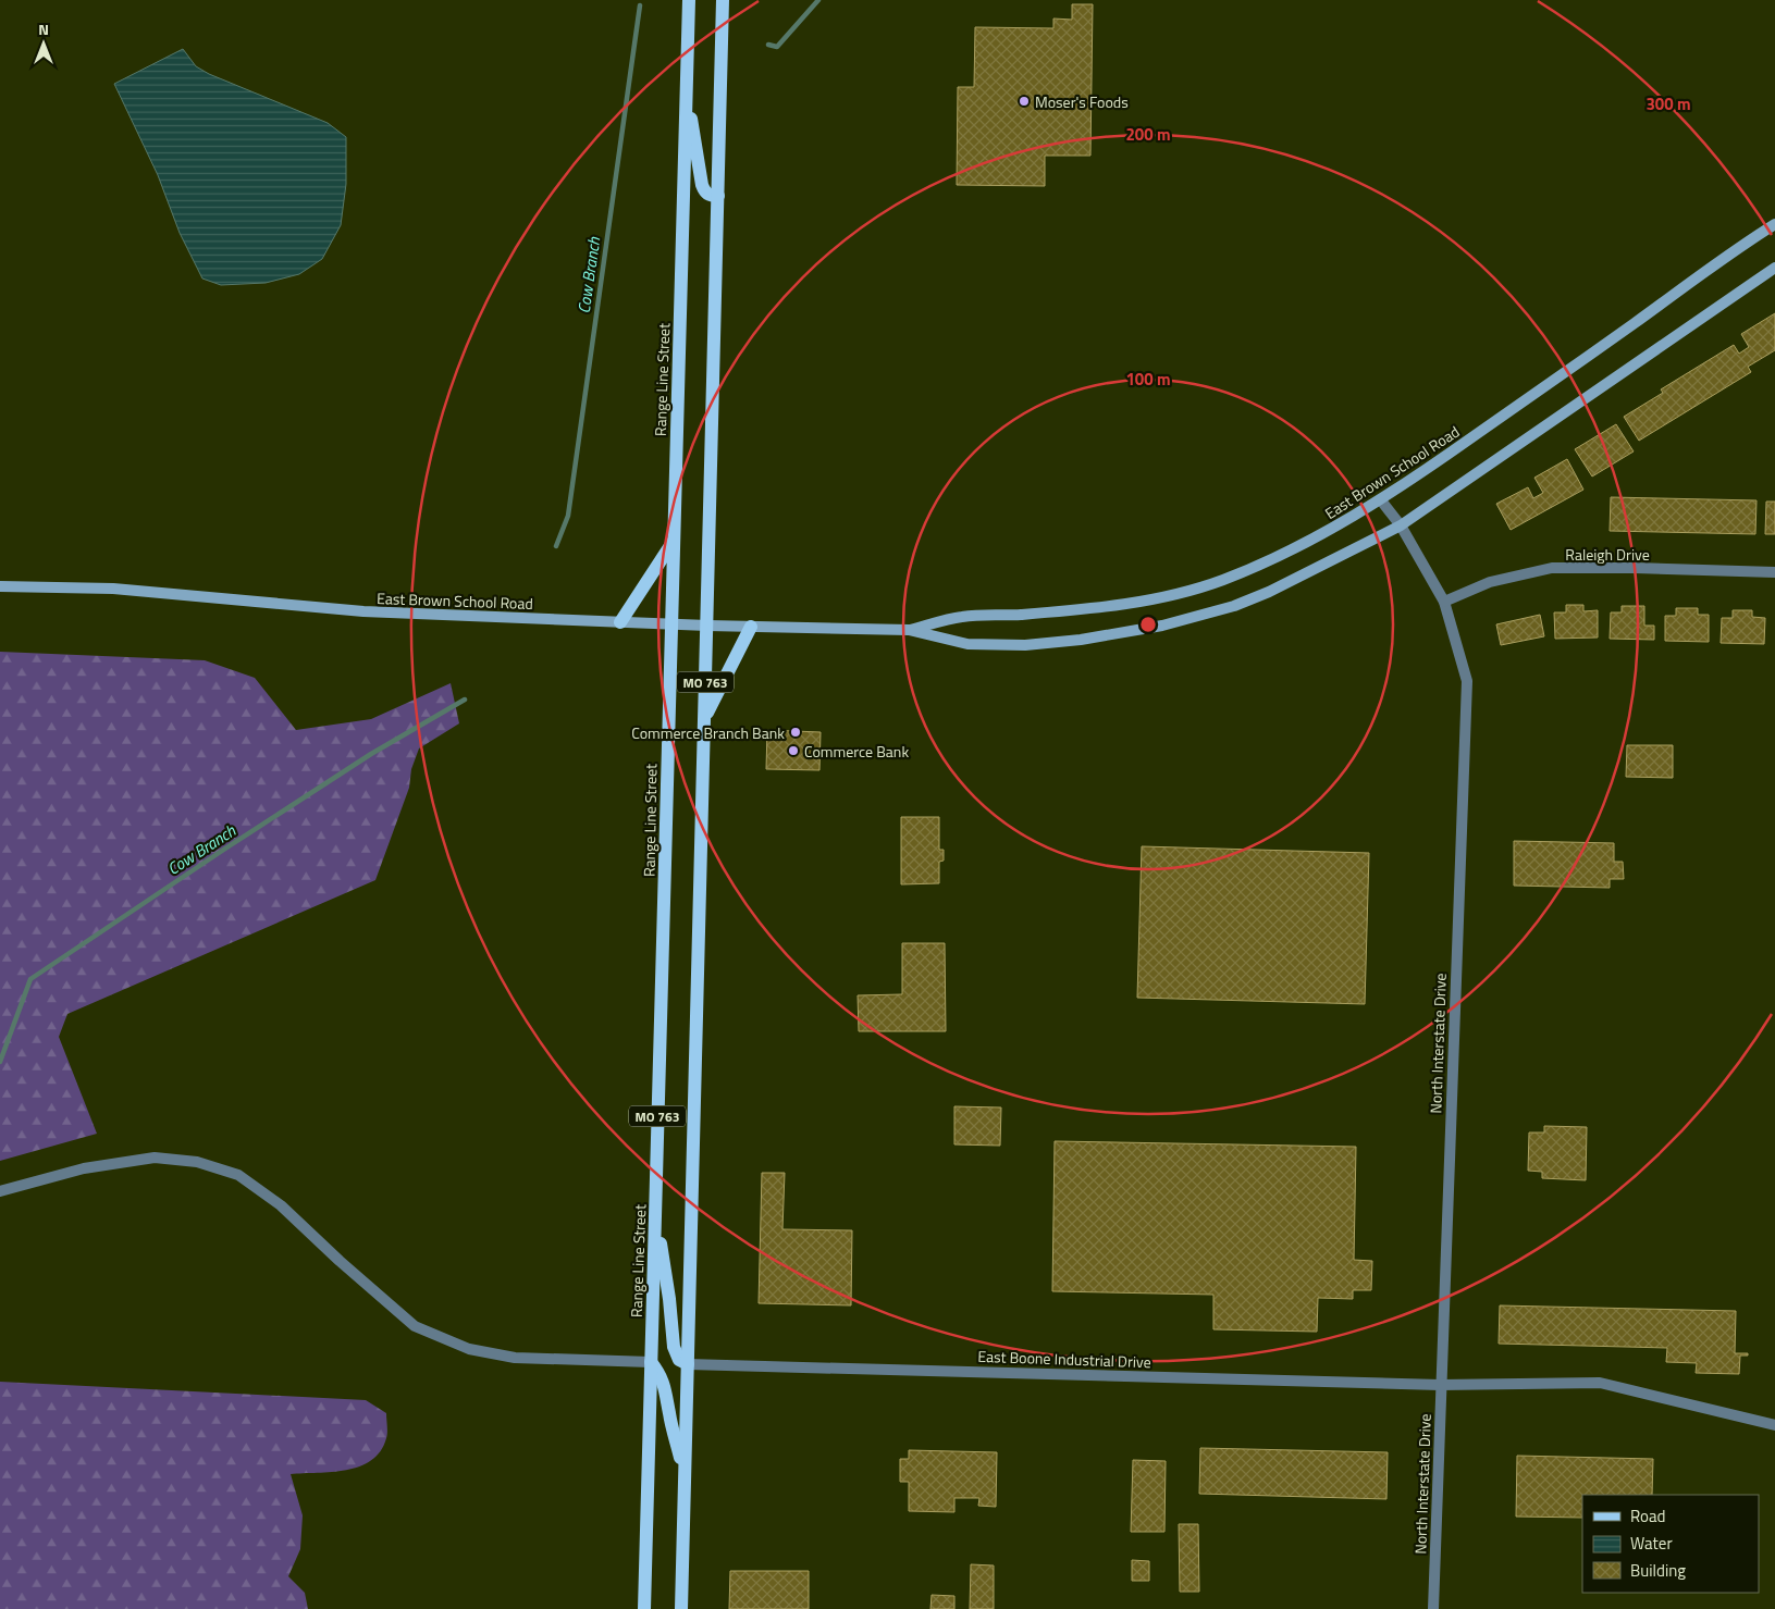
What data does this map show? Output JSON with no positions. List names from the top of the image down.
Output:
{
  "streets": {
    "main road": ["Range Line Street", "East Brown School Road", "MO 763"],
    "street": ["Raleigh Drive", "North Interstate Drive", "East Boone Industrial Drive"]
  },
  "crossings": [
    ["Range Line Street", "East Brown School Road"],
    ["East Brown School Road", "MO 763"],
    ["East Brown School Road", "North Interstate Drive"],
    ["Raleigh Drive", "North Interstate Drive"],
    ["MO 763", "East Boone Industrial Drive"],
    ["North Interstate Drive", "East Boone Industrial Drive"]
  ],
  "water": ["Cow Branch"],
  "places": ["Moser's Foods", "Commerce Branch Bank", "Commerce Bank"],
  "legend": ["Road", "Water", "Building"],
  "north": "top",
  "rings": ["300 m", "200 m", "100 m"]
}
